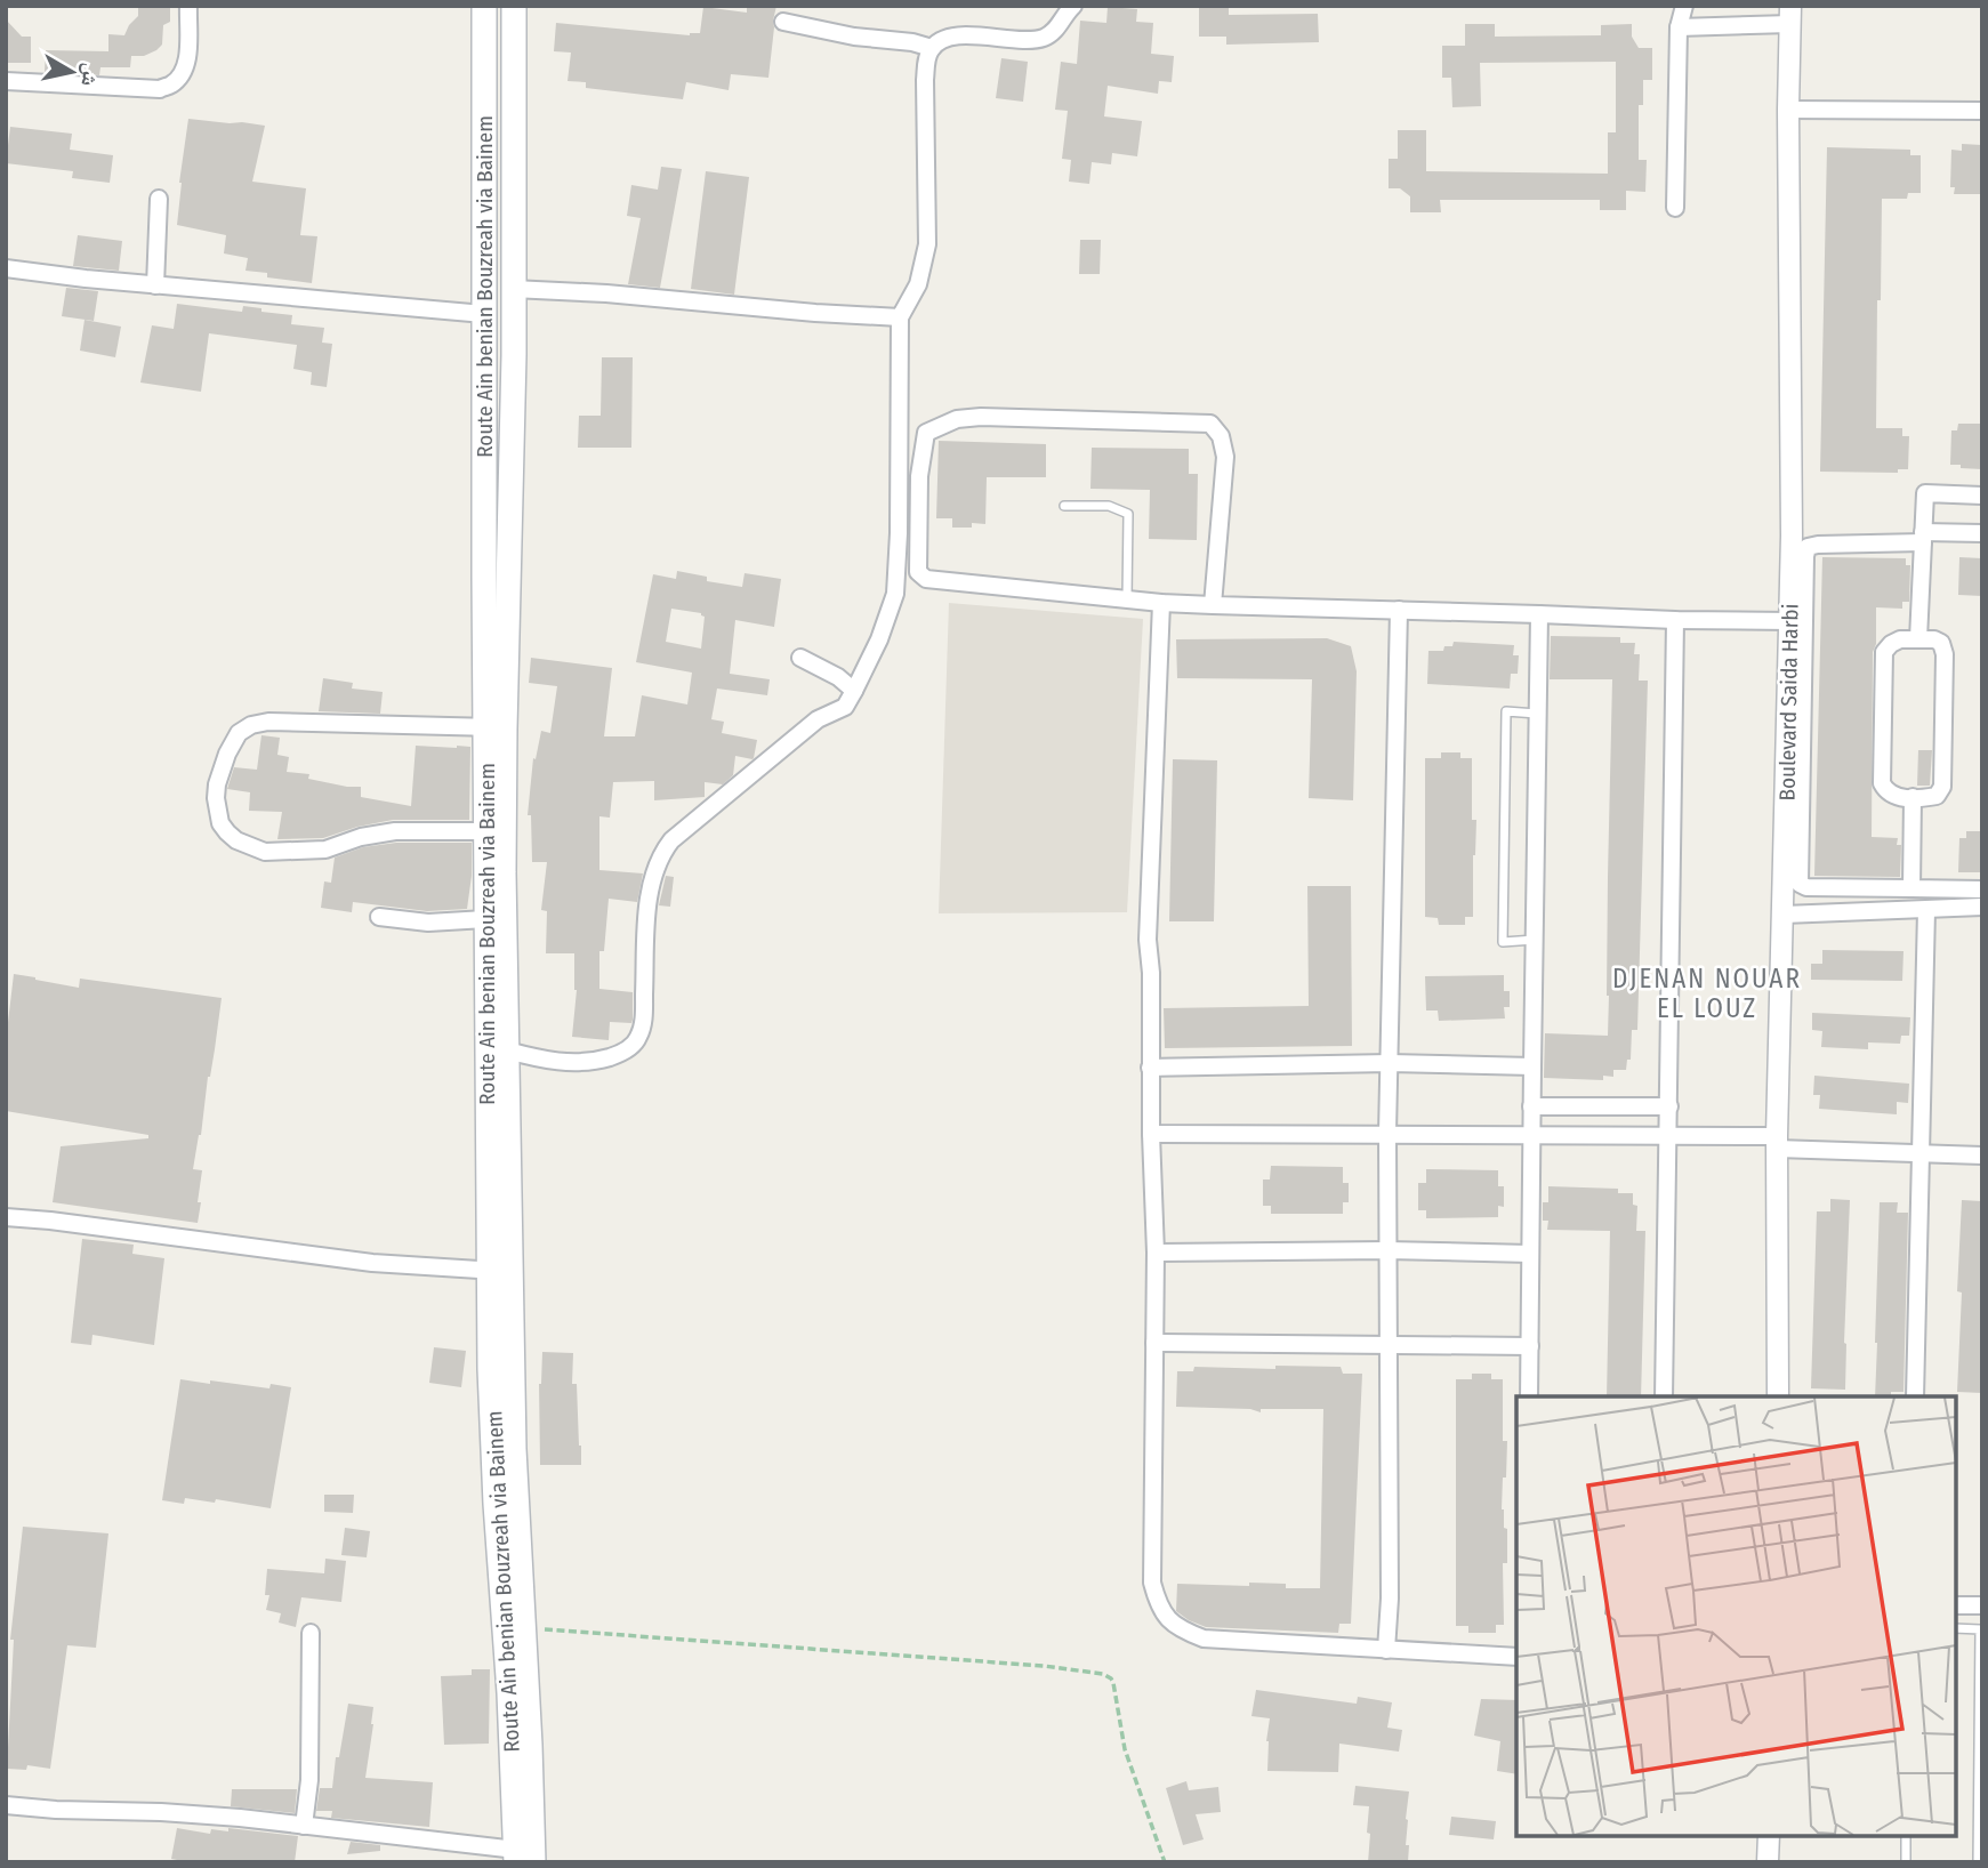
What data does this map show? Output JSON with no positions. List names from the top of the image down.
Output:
{
  "streets": {
    "main road": ["Route Ain benian Bouzreah via Bainem"],
    "street": ["Boulevard Saida Harbi"]
  },
  "districts": ["DJENAN NOUAR EL LOUZ"],
  "north": "right"
}
